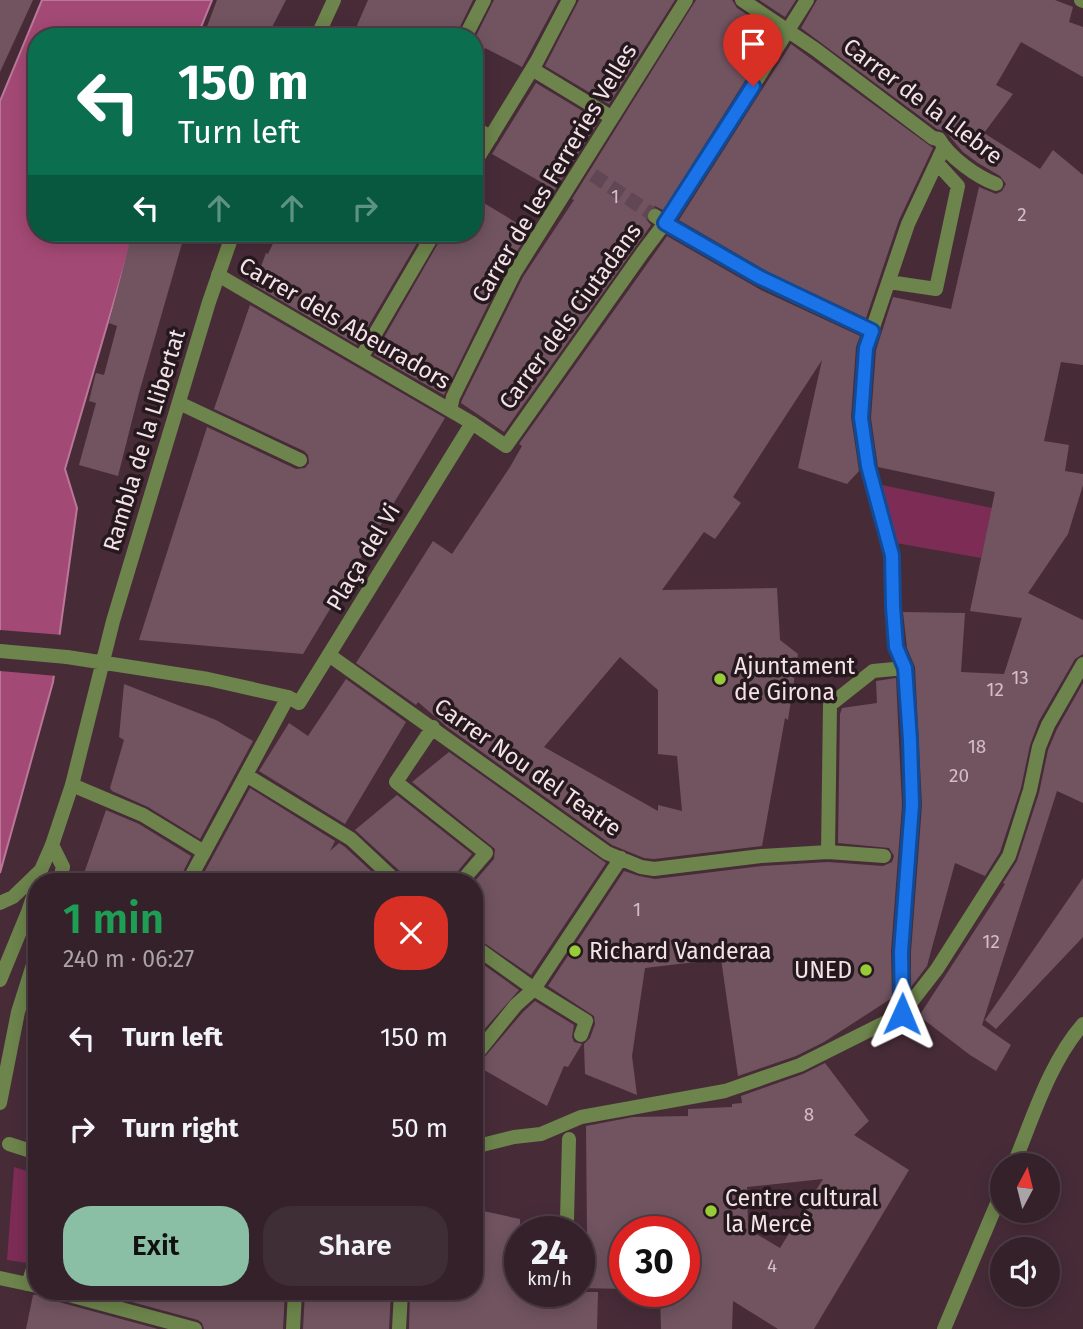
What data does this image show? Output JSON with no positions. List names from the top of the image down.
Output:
{
  "streets": {
    "street": [
      "Carrer de la Llebre",
      "Carrer de les Ferreries Velles",
      "Carrer dels Ciutadans",
      "Carrer dels Abeuradors",
      "Rambla de la Llibertat",
      "Plaça del Vi",
      "Carrer Nou del Teatre"
    ]
  },
  "crossings": [
    ["Carrer de la Llebre", "Carrer dels Ciutadans"],
    ["Carrer de les Ferreries Velles", "Carrer dels Abeuradors"],
    ["Carrer dels Ciutadans", "Plaça del Vi"],
    ["Carrer dels Abeuradors", "Rambla de la Llibertat"],
    ["Plaça del Vi", "Carrer Nou del Teatre"]
  ],
  "places": [
    "Ajuntament de Girona",
    "Richard Vanderaa",
    "UNED",
    "Centre cultural la Mercè"
  ],
  "house_numbers": [
    "1",
    "2",
    "13",
    "12",
    "18",
    "20",
    "1",
    "12",
    "8",
    "4"
  ],
  "north": "top",
  "page": {
    "turn": ["150 m", "Turn left"],
    "heading": ["1 min", "240 m · 06:27"],
    "list": [
      {
        "name": "Turn left",
        "value": "150 m"
      },
      {
        "name": "Turn right",
        "value": "50 m"
      }
    ],
    "buttons": ["Exit", "Share"],
    "speed": "24 km/h",
    "limit": "30"
  }
}
